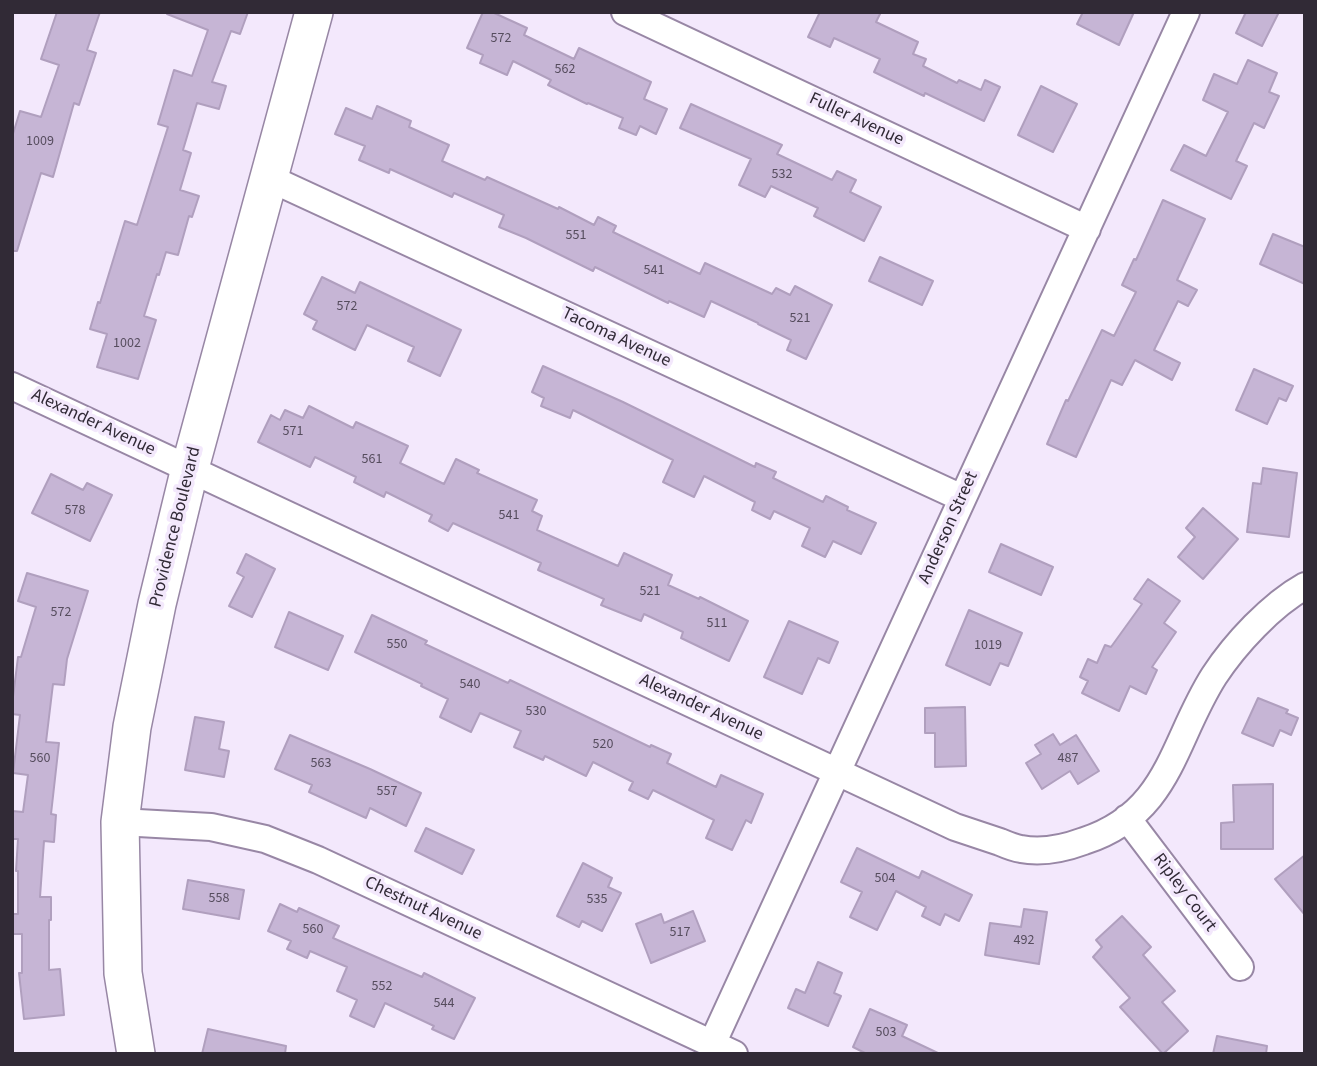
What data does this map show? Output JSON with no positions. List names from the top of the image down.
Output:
{
  "streets": {
    "main road": ["Providence Boulevard"],
    "street": [
      "Fuller Avenue",
      "Tacoma Avenue",
      "Alexander Avenue",
      "Anderson Street",
      "Ripley Court",
      "Chestnut Avenue"
    ]
  },
  "crossings": [
    ["Fuller Avenue", "Anderson Street"],
    ["Tacoma Avenue", "Providence Boulevard"],
    ["Tacoma Avenue", "Anderson Street"],
    ["Alexander Avenue", "Providence Boulevard"],
    ["Alexander Avenue", "Anderson Street"],
    ["Alexander Avenue", "Ripley Court"],
    ["Providence Boulevard", "Chestnut Avenue"],
    ["Anderson Street", "Chestnut Avenue"]
  ],
  "house_numbers": [
    "572",
    "562",
    "1009",
    "532",
    "551",
    "541",
    "572",
    "521",
    "1002",
    "571",
    "561",
    "578",
    "541",
    "521",
    "572",
    "511",
    "550",
    "1019",
    "540",
    "530",
    "520",
    "560",
    "487",
    "563",
    "557",
    "504",
    "558",
    "535",
    "560",
    "517",
    "492",
    "552",
    "544",
    "503"
  ]
}
